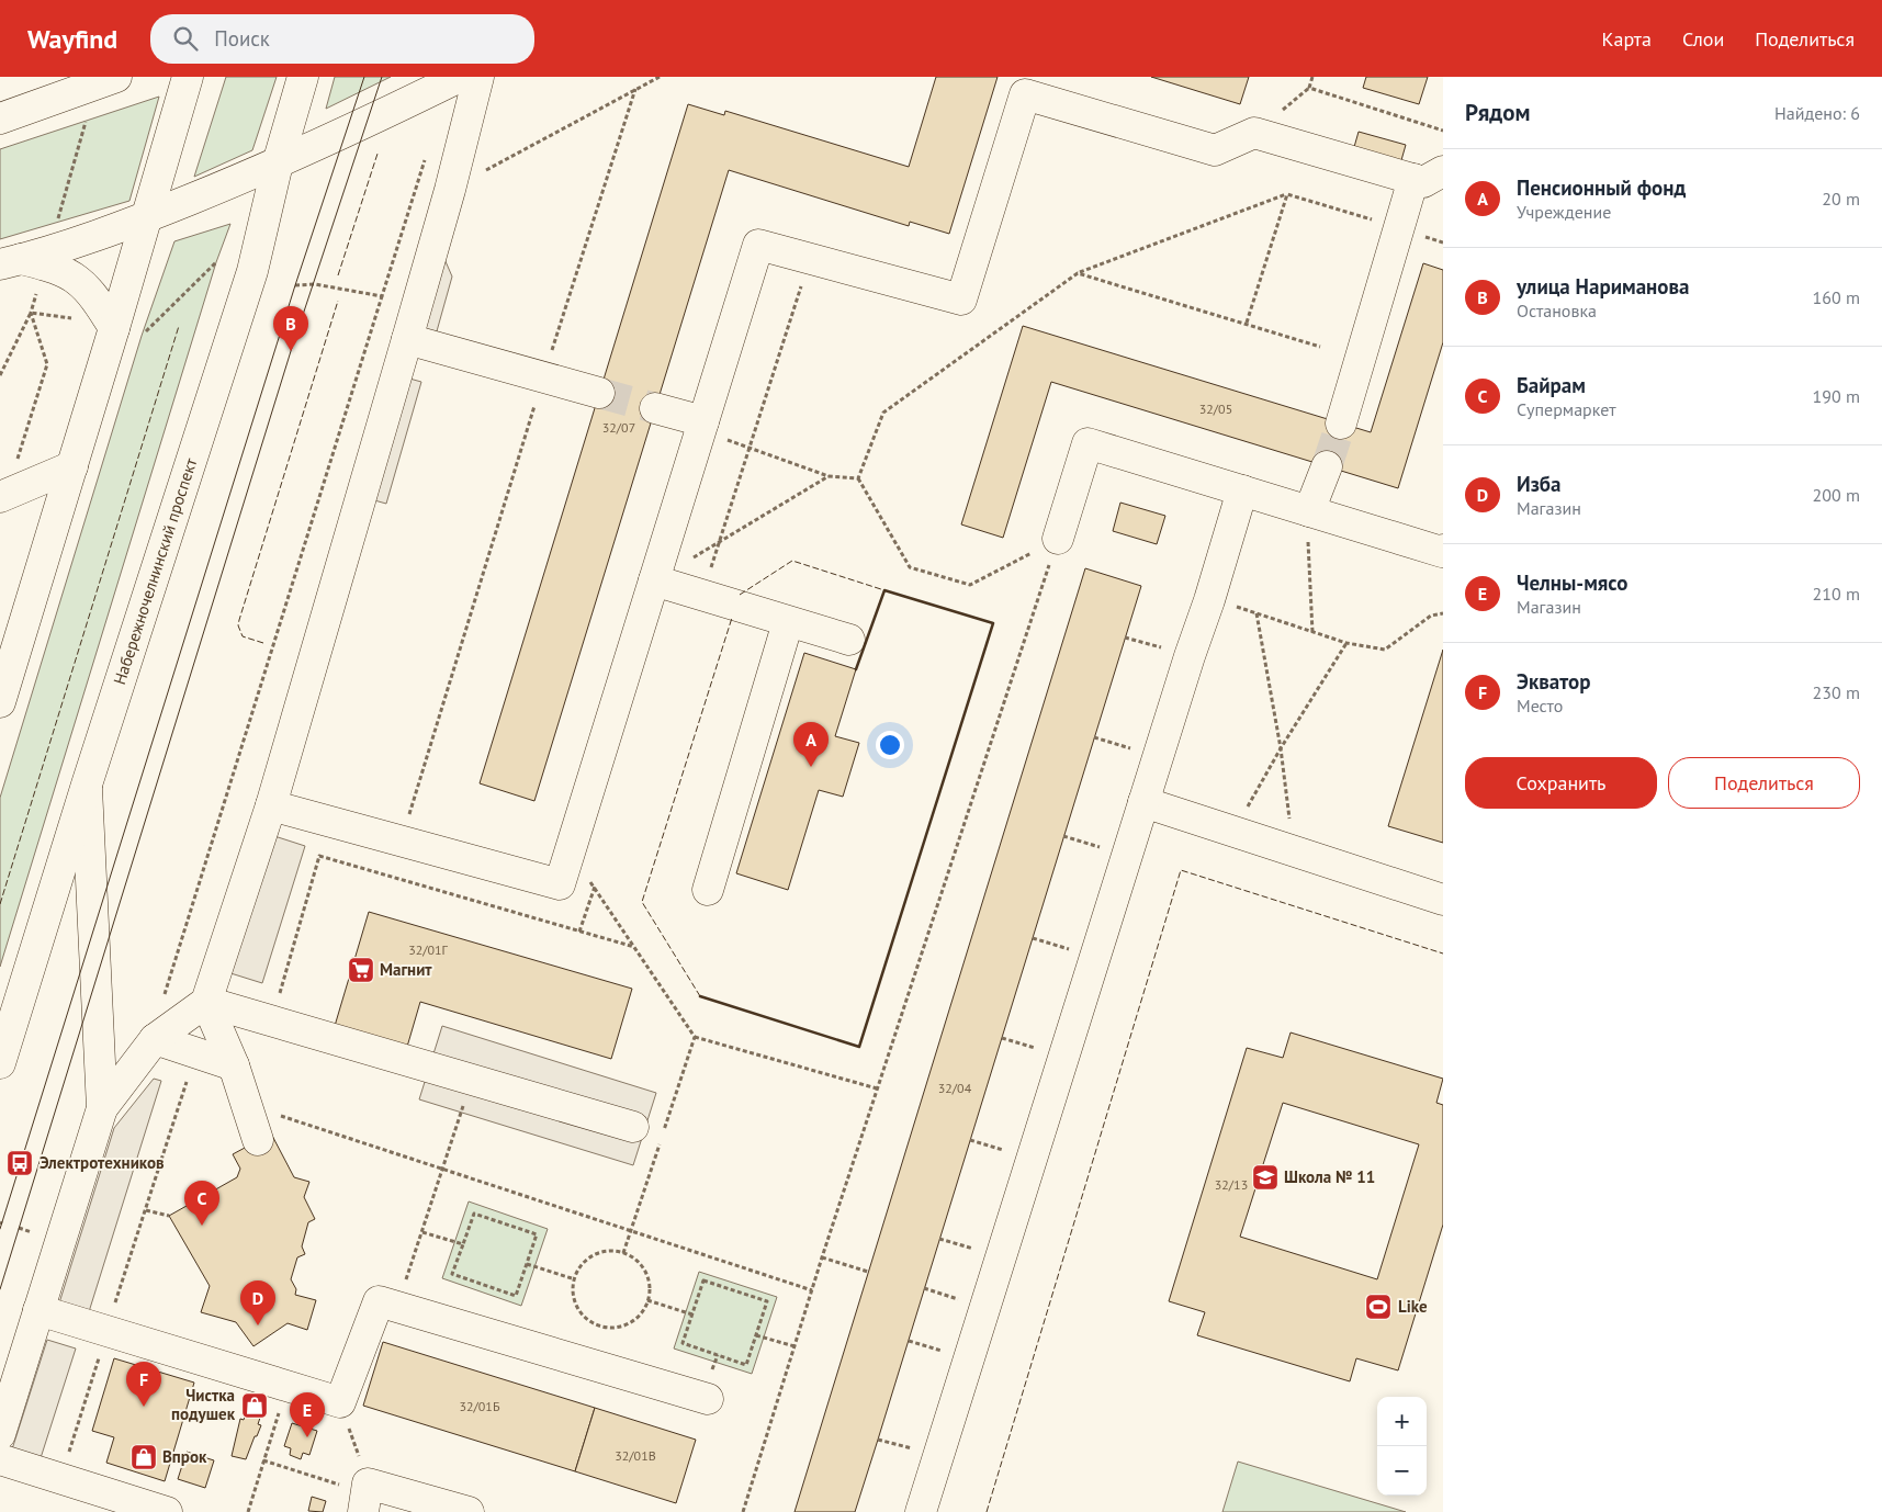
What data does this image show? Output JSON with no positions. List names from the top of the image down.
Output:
{
  "streets": {
    "main road": ["Набережночелнинский проспект"]
  },
  "places": {
    "supermarket": ["Магнит"],
    "bus stop": ["Электротехников"],
    "school or university": ["Школа № 11"],
    "sports": ["Like"],
    "shop": ["Чистка подушек", "Впрок"]
  },
  "house_numbers": [
    "32/05",
    "32/07",
    "32/01Г",
    "32/04",
    "32/13",
    "32/01Б",
    "32/01В"
  ],
  "page": {
    "header": "Wayfind",
    "search": "Поиск",
    "nav": ["Карта", "Слои", "Поделиться"],
    "heading": ["Рядом", "Найдено: 6"],
    "list": [
      {
        "mark": "A",
        "name": "Пенсионный фонд",
        "note": "Учреждение",
        "value": "20 m"
      },
      {
        "mark": "B",
        "name": "улица Нариманова",
        "note": "Остановка",
        "value": "160 m"
      },
      {
        "mark": "C",
        "name": "Байрам",
        "note": "Супермаркет",
        "value": "190 m"
      },
      {
        "mark": "D",
        "name": "Изба",
        "note": "Магазин",
        "value": "200 m"
      },
      {
        "mark": "E",
        "name": "Челны-мясо",
        "note": "Магазин",
        "value": "210 m"
      },
      {
        "mark": "F",
        "name": "Экватор",
        "note": "Место",
        "value": "230 m"
      }
    ],
    "pins": [
      "B",
      "A",
      "C",
      "D",
      "F",
      "E"
    ],
    "buttons": ["Сохранить", "Поделиться"],
    "map_buttons": ["+", "−"]
  }
}
